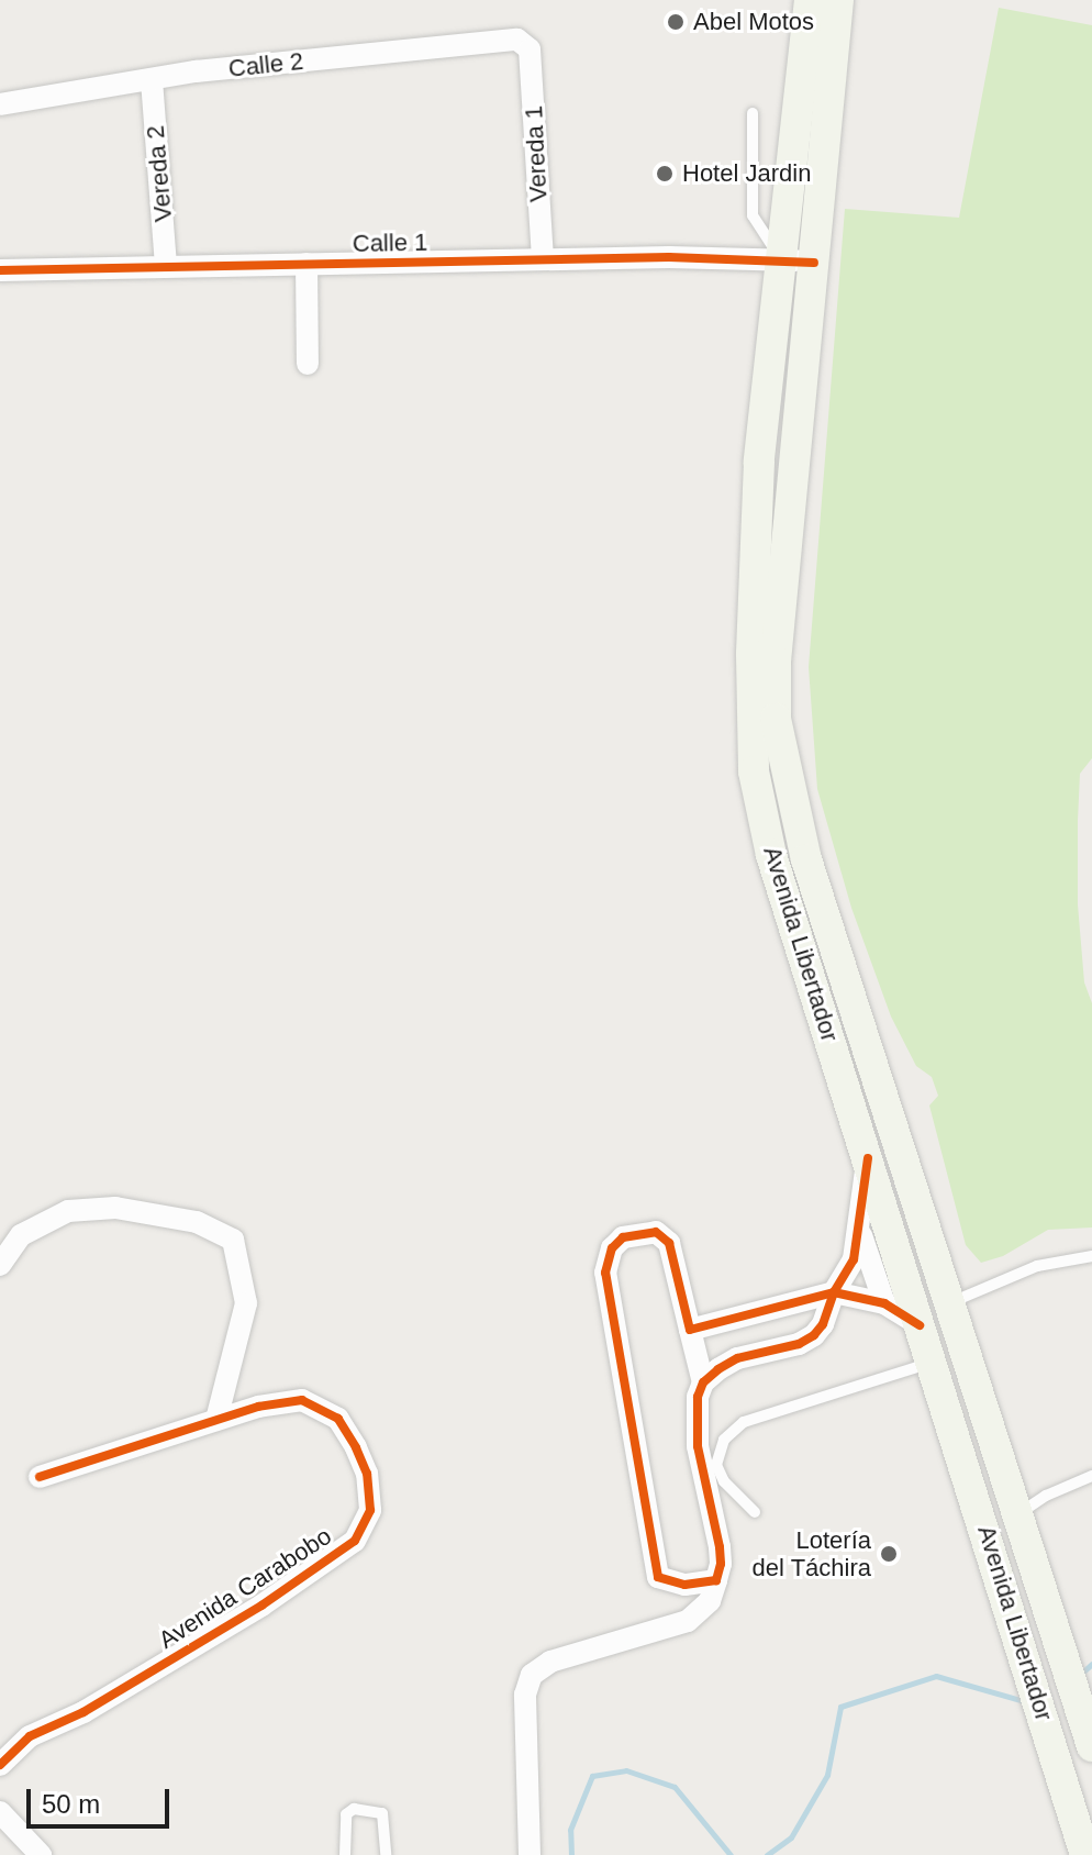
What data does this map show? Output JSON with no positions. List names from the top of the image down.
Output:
{
  "streets": {
    "main road": ["Avenida Libertador"],
    "street": [
      "Calle 2",
      "Vereda 1",
      "Vereda 2",
      "Calle 1",
      "Avenida Carabobo"
    ]
  },
  "crossings": [
    ["Calle 2", "Vereda 1"],
    ["Calle 2", "Vereda 2"],
    ["Vereda 1", "Calle 1"],
    ["Vereda 2", "Calle 1"],
    ["Calle 1", "Avenida Libertador"]
  ],
  "places": ["Abel Motos", "Hotel Jardin", "Lotería del Táchira"],
  "scale_bar": "50 m"
}
